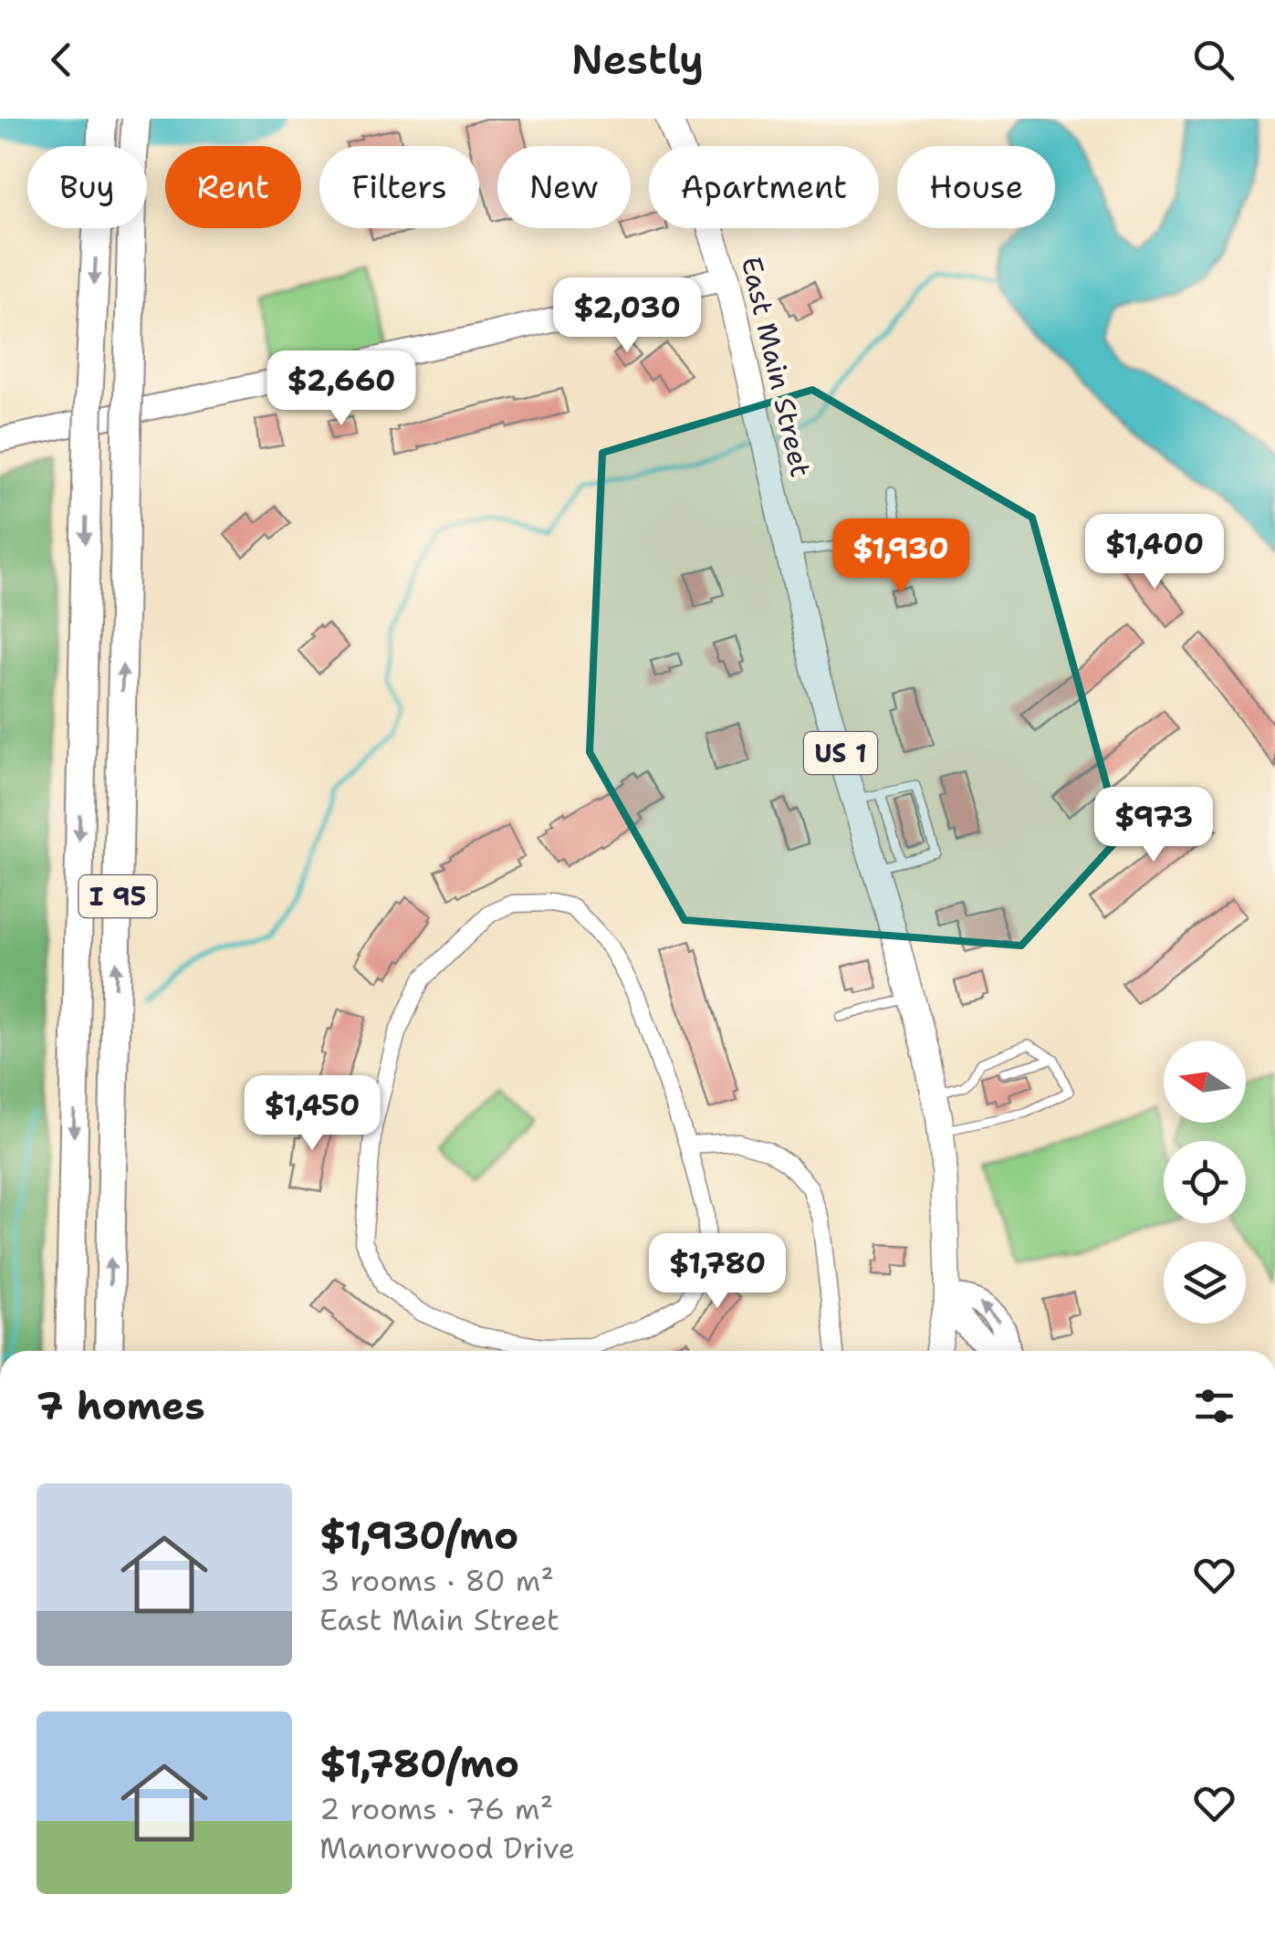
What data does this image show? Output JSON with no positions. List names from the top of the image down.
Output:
{
  "streets": {
    "highway": ["I 95"],
    "main road": ["East Main Street", "US 1"]
  },
  "crossings": [
    ["East Main Street", "US 1"]
  ],
  "north": "left",
  "page": {
    "header": "Nestly",
    "chip": [
      "Buy",
      "Rent",
      "Filters",
      "New",
      "Apartment",
      "House"
    ],
    "price": [
      "$2,030",
      "$2,660",
      "$1,400",
      "$1,930",
      "$973",
      "$1,450",
      "$1,780"
    ],
    "heading": "7 homes",
    "list": [
      {
        "name": "$1,930/mo",
        "note": "3 rooms · 80 m² · East Main Street"
      },
      {
        "name": "$1,780/mo",
        "note": "2 rooms · 76 m² · Manorwood Drive"
      }
    ]
  }
}
